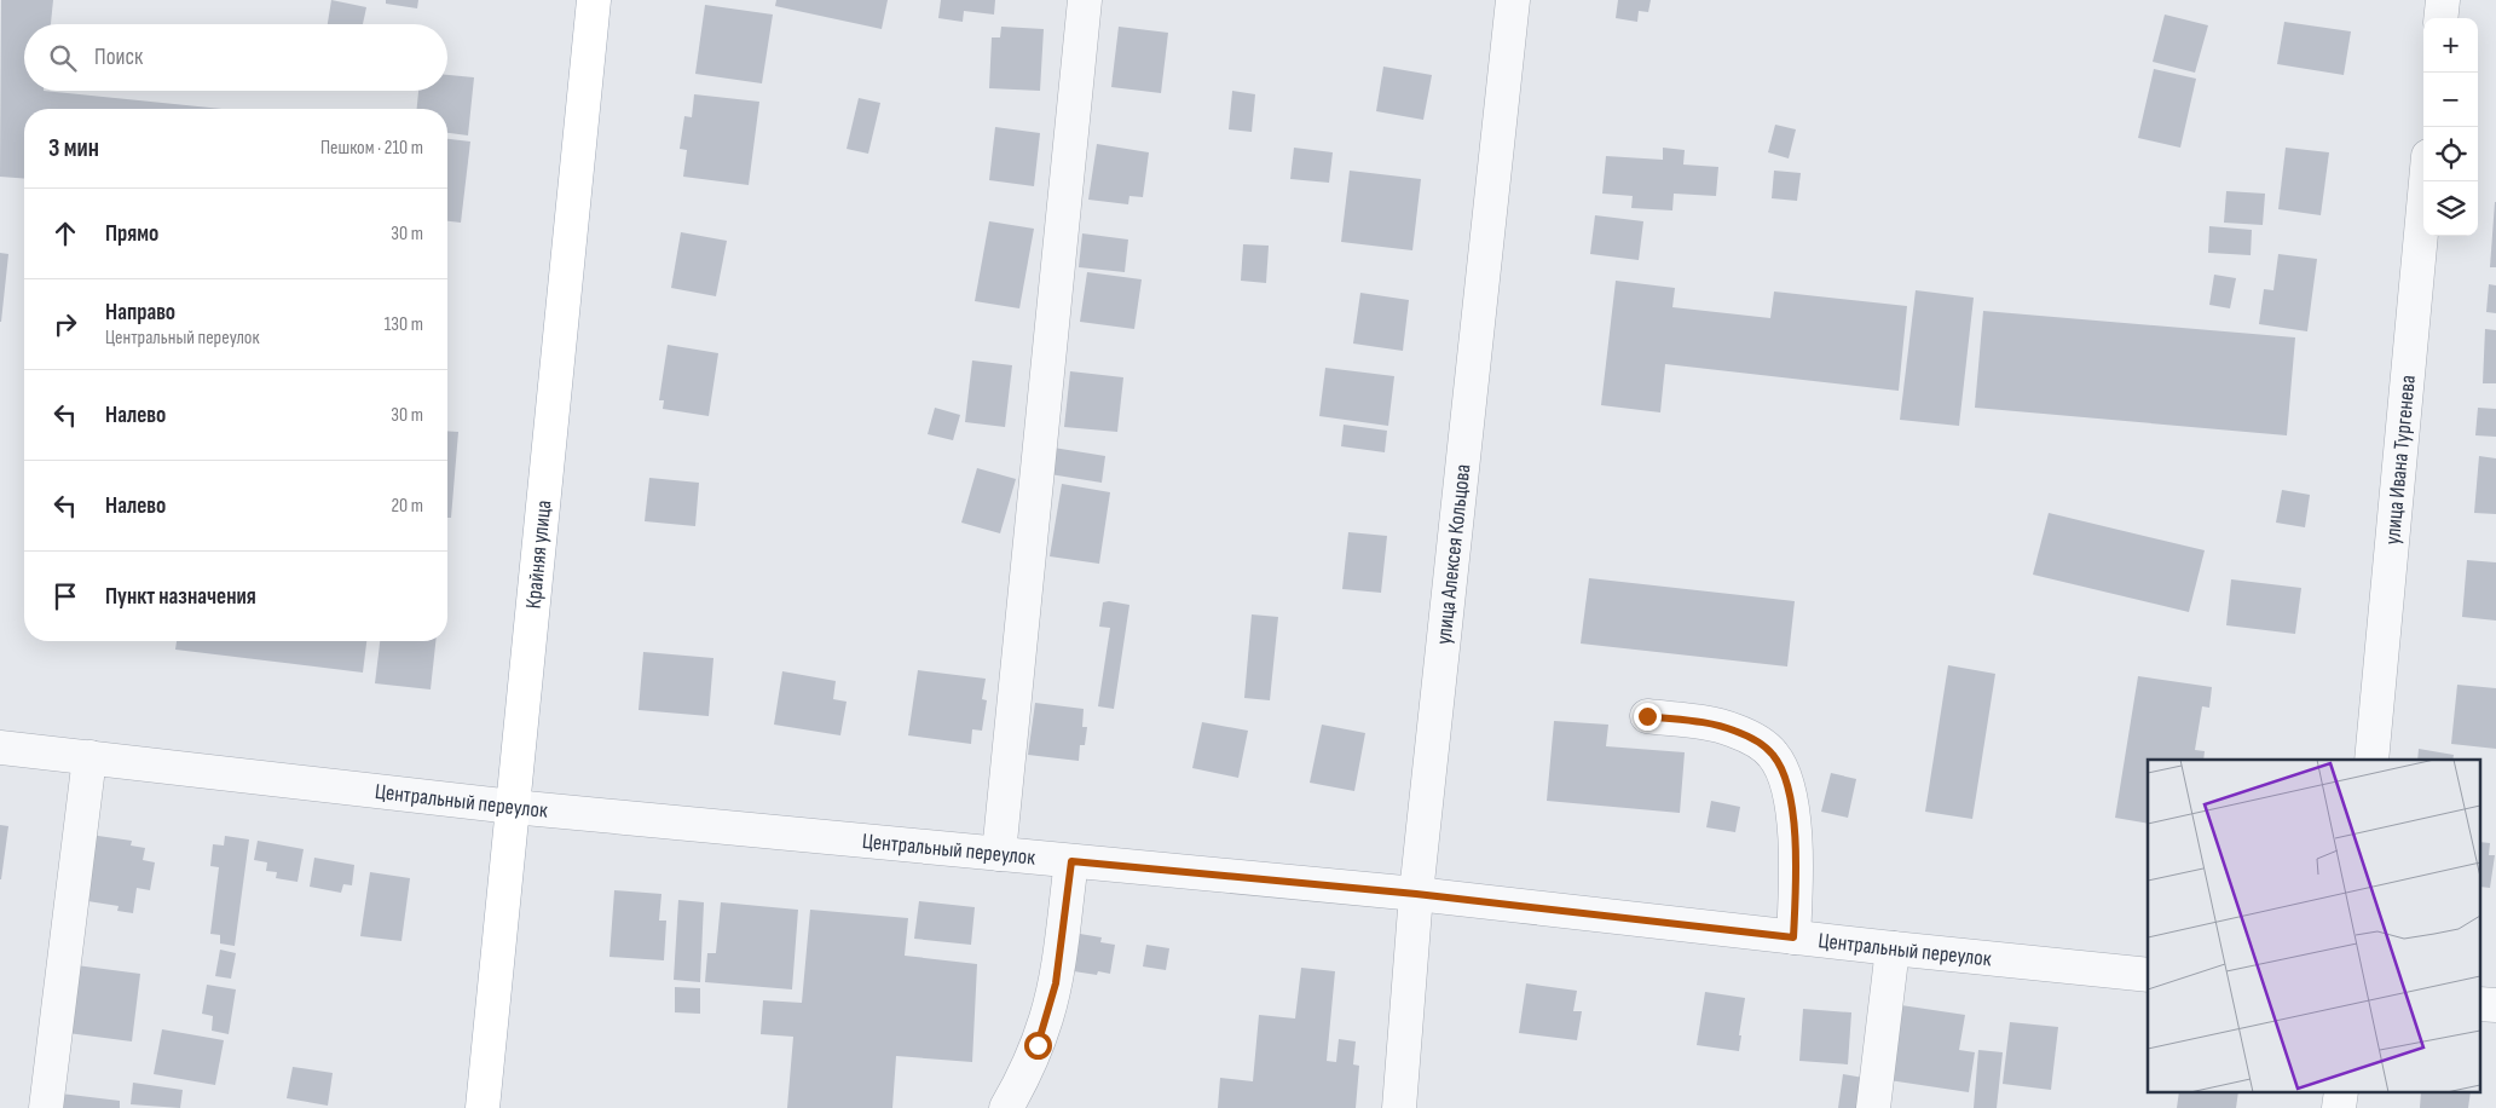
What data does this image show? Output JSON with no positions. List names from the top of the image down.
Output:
{
  "streets": {
    "main road": ["Крайняя улица"],
    "street": ["улица Ивана Тургенева", "улица Алексея Кольцова", "Центральный переулок"]
  },
  "crossings": [
    ["Крайняя улица", "Центральный переулок"],
    ["улица Алексея Кольцова", "Центральный переулок"]
  ],
  "page": {
    "map_buttons": ["+", "−"],
    "search": "Поиск",
    "heading": ["3 мин", "Пешком · 210 m"],
    "list": [
      ["Прямо", "30 m"],
      ["Направо", "Центральный переулок", "130 m"],
      ["Налево", "30 m"],
      ["Налево", "20 m"],
      "Пункт назначения"
    ]
  }
}
